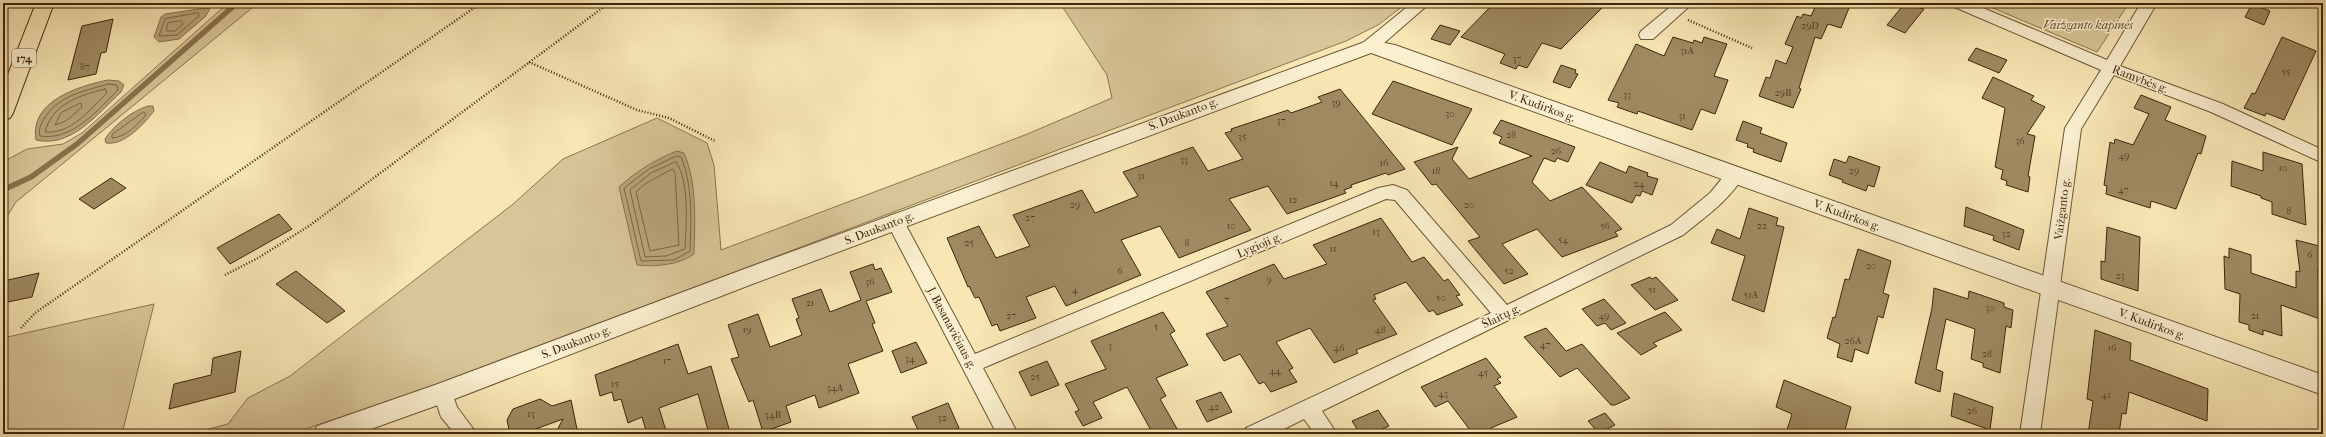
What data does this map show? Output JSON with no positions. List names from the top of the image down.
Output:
{
  "streets": {
    "main road": ["174"],
    "street": [
      "Ramybės g.",
      "V. Kudirkos g.",
      "S. Daukanto g.",
      "Vaižganto g.",
      "Lygioji g.",
      "Šlaitų g.",
      "J. Basanavičiaus g."
    ]
  },
  "crossings": [
    ["Ramybės g.", "Vaižganto g."],
    ["V. Kudirkos g.", "S. Daukanto g."],
    ["V. Kudirkos g.", "Vaižganto g."],
    ["V. Kudirkos g.", "Šlaitų g."],
    ["S. Daukanto g.", "J. Basanavičiaus g."],
    ["Lygioji g.", "Šlaitų g."],
    ["Lygioji g.", "J. Basanavičiaus g."]
  ],
  "parks": ["Vaižganto kapinės"],
  "house_numbers": [
    "29D",
    "31A",
    "37",
    "87",
    "55",
    "29B",
    "33",
    "39",
    "30",
    "31",
    "37",
    "28",
    "35",
    "36",
    "26",
    "49",
    "33",
    "16",
    "10",
    "18",
    "29",
    "31",
    "14",
    "24",
    "47",
    "12",
    "29",
    "20",
    "8",
    "27",
    "10",
    "56",
    "22",
    "13",
    "32",
    "54",
    "25",
    "8",
    "11",
    "6",
    "20",
    "6",
    "52",
    "23",
    "9",
    "36",
    "4",
    "51",
    "51A",
    "50",
    "7",
    "21",
    "30",
    "27",
    "49",
    "21",
    "5",
    "19",
    "48",
    "26A",
    "47",
    "3",
    "46",
    "16",
    "28",
    "34",
    "17",
    "44",
    "45",
    "25",
    "15",
    "34A",
    "43",
    "41",
    "42",
    "26",
    "13",
    "34B",
    "32"
  ]
}
